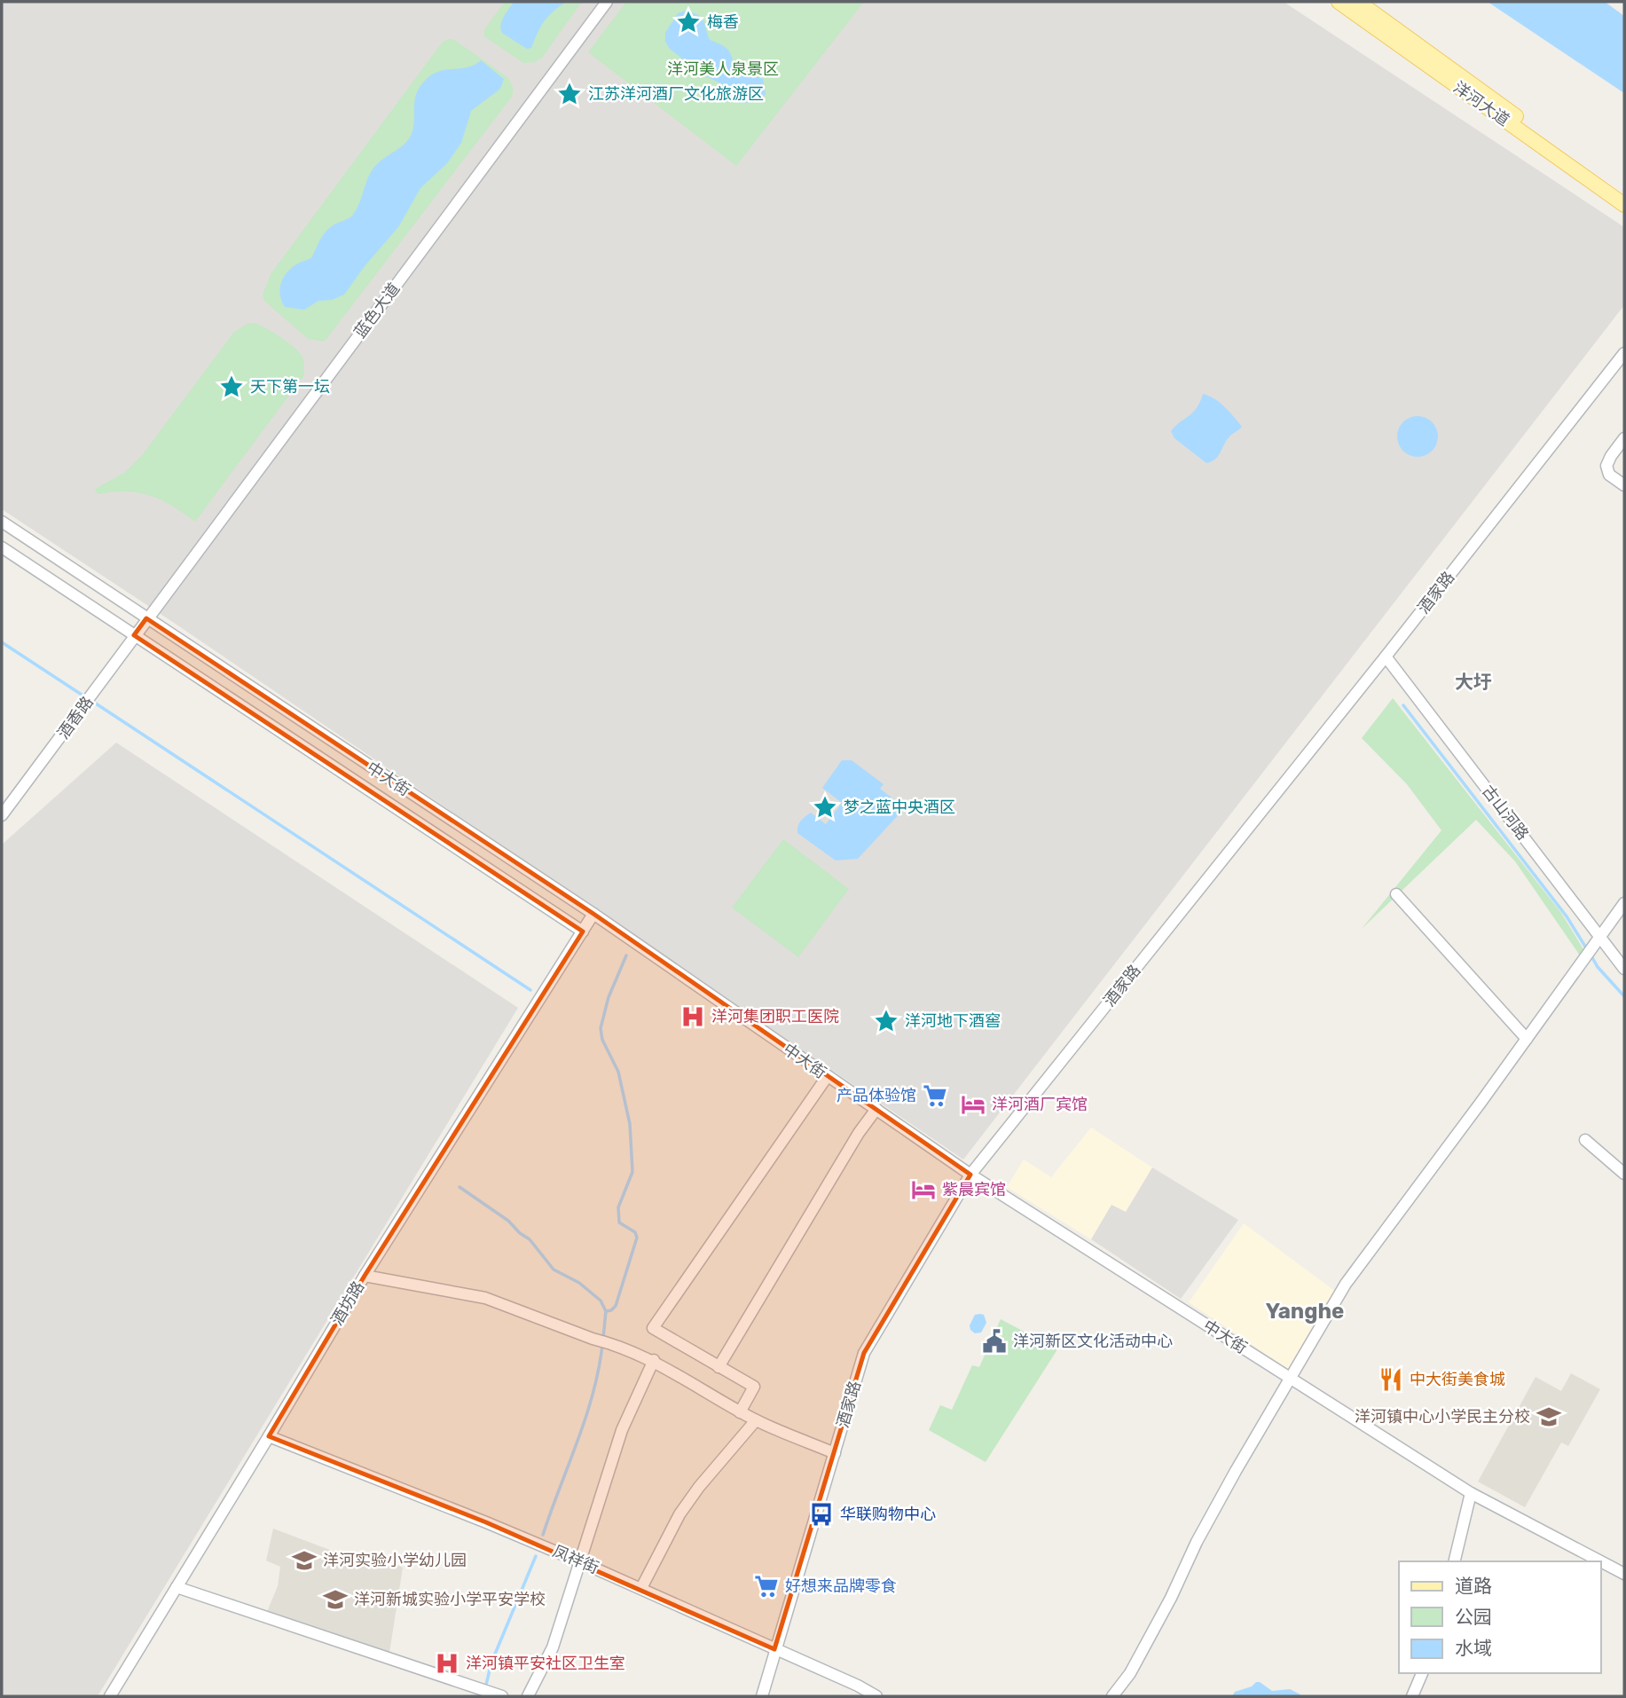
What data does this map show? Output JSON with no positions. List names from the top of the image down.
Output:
{
  "streets": {
    "main road": ["洋河大道"],
    "street": [
      "蓝色大道",
      "酒家路",
      "酒香路",
      "中大街",
      "古山河路",
      "酒坊路",
      "凤祥街"
    ]
  },
  "crossings": [
    ["蓝色大道", "酒香路"],
    ["蓝色大道", "中大街"],
    ["酒家路", "中大街"],
    ["酒家路", "古山河路"],
    ["酒家路", "凤祥街"],
    ["酒香路", "中大街"],
    ["中大街", "酒坊路"],
    ["酒坊路", "凤祥街"]
  ],
  "districts": ["大圩", "Yanghe"],
  "parks": ["洋河美人泉景区"],
  "places": {
    "place": [
      "梅香",
      "江苏洋河酒厂文化旅游区",
      "天下第一坛",
      "梦之蓝中央酒区",
      "洋河地下酒窖"
    ],
    "hospital": ["洋河集团职工医院", "洋河镇平安社区卫生室"],
    "supermarket": ["产品体验馆", "好想来品牌零食"],
    "hotel": ["洋河酒厂宾馆", "紫晨宾馆"],
    "public building": ["洋河新区文化活动中心"],
    "restaurant": ["中大街美食城"],
    "school or university": ["洋河镇中心小学民主分校", "洋河实验小学幼儿园", "洋河新城实验小学平安学校"],
    "bus stop": ["华联购物中心"]
  },
  "legend": ["道路", "公园", "水域"]
}
